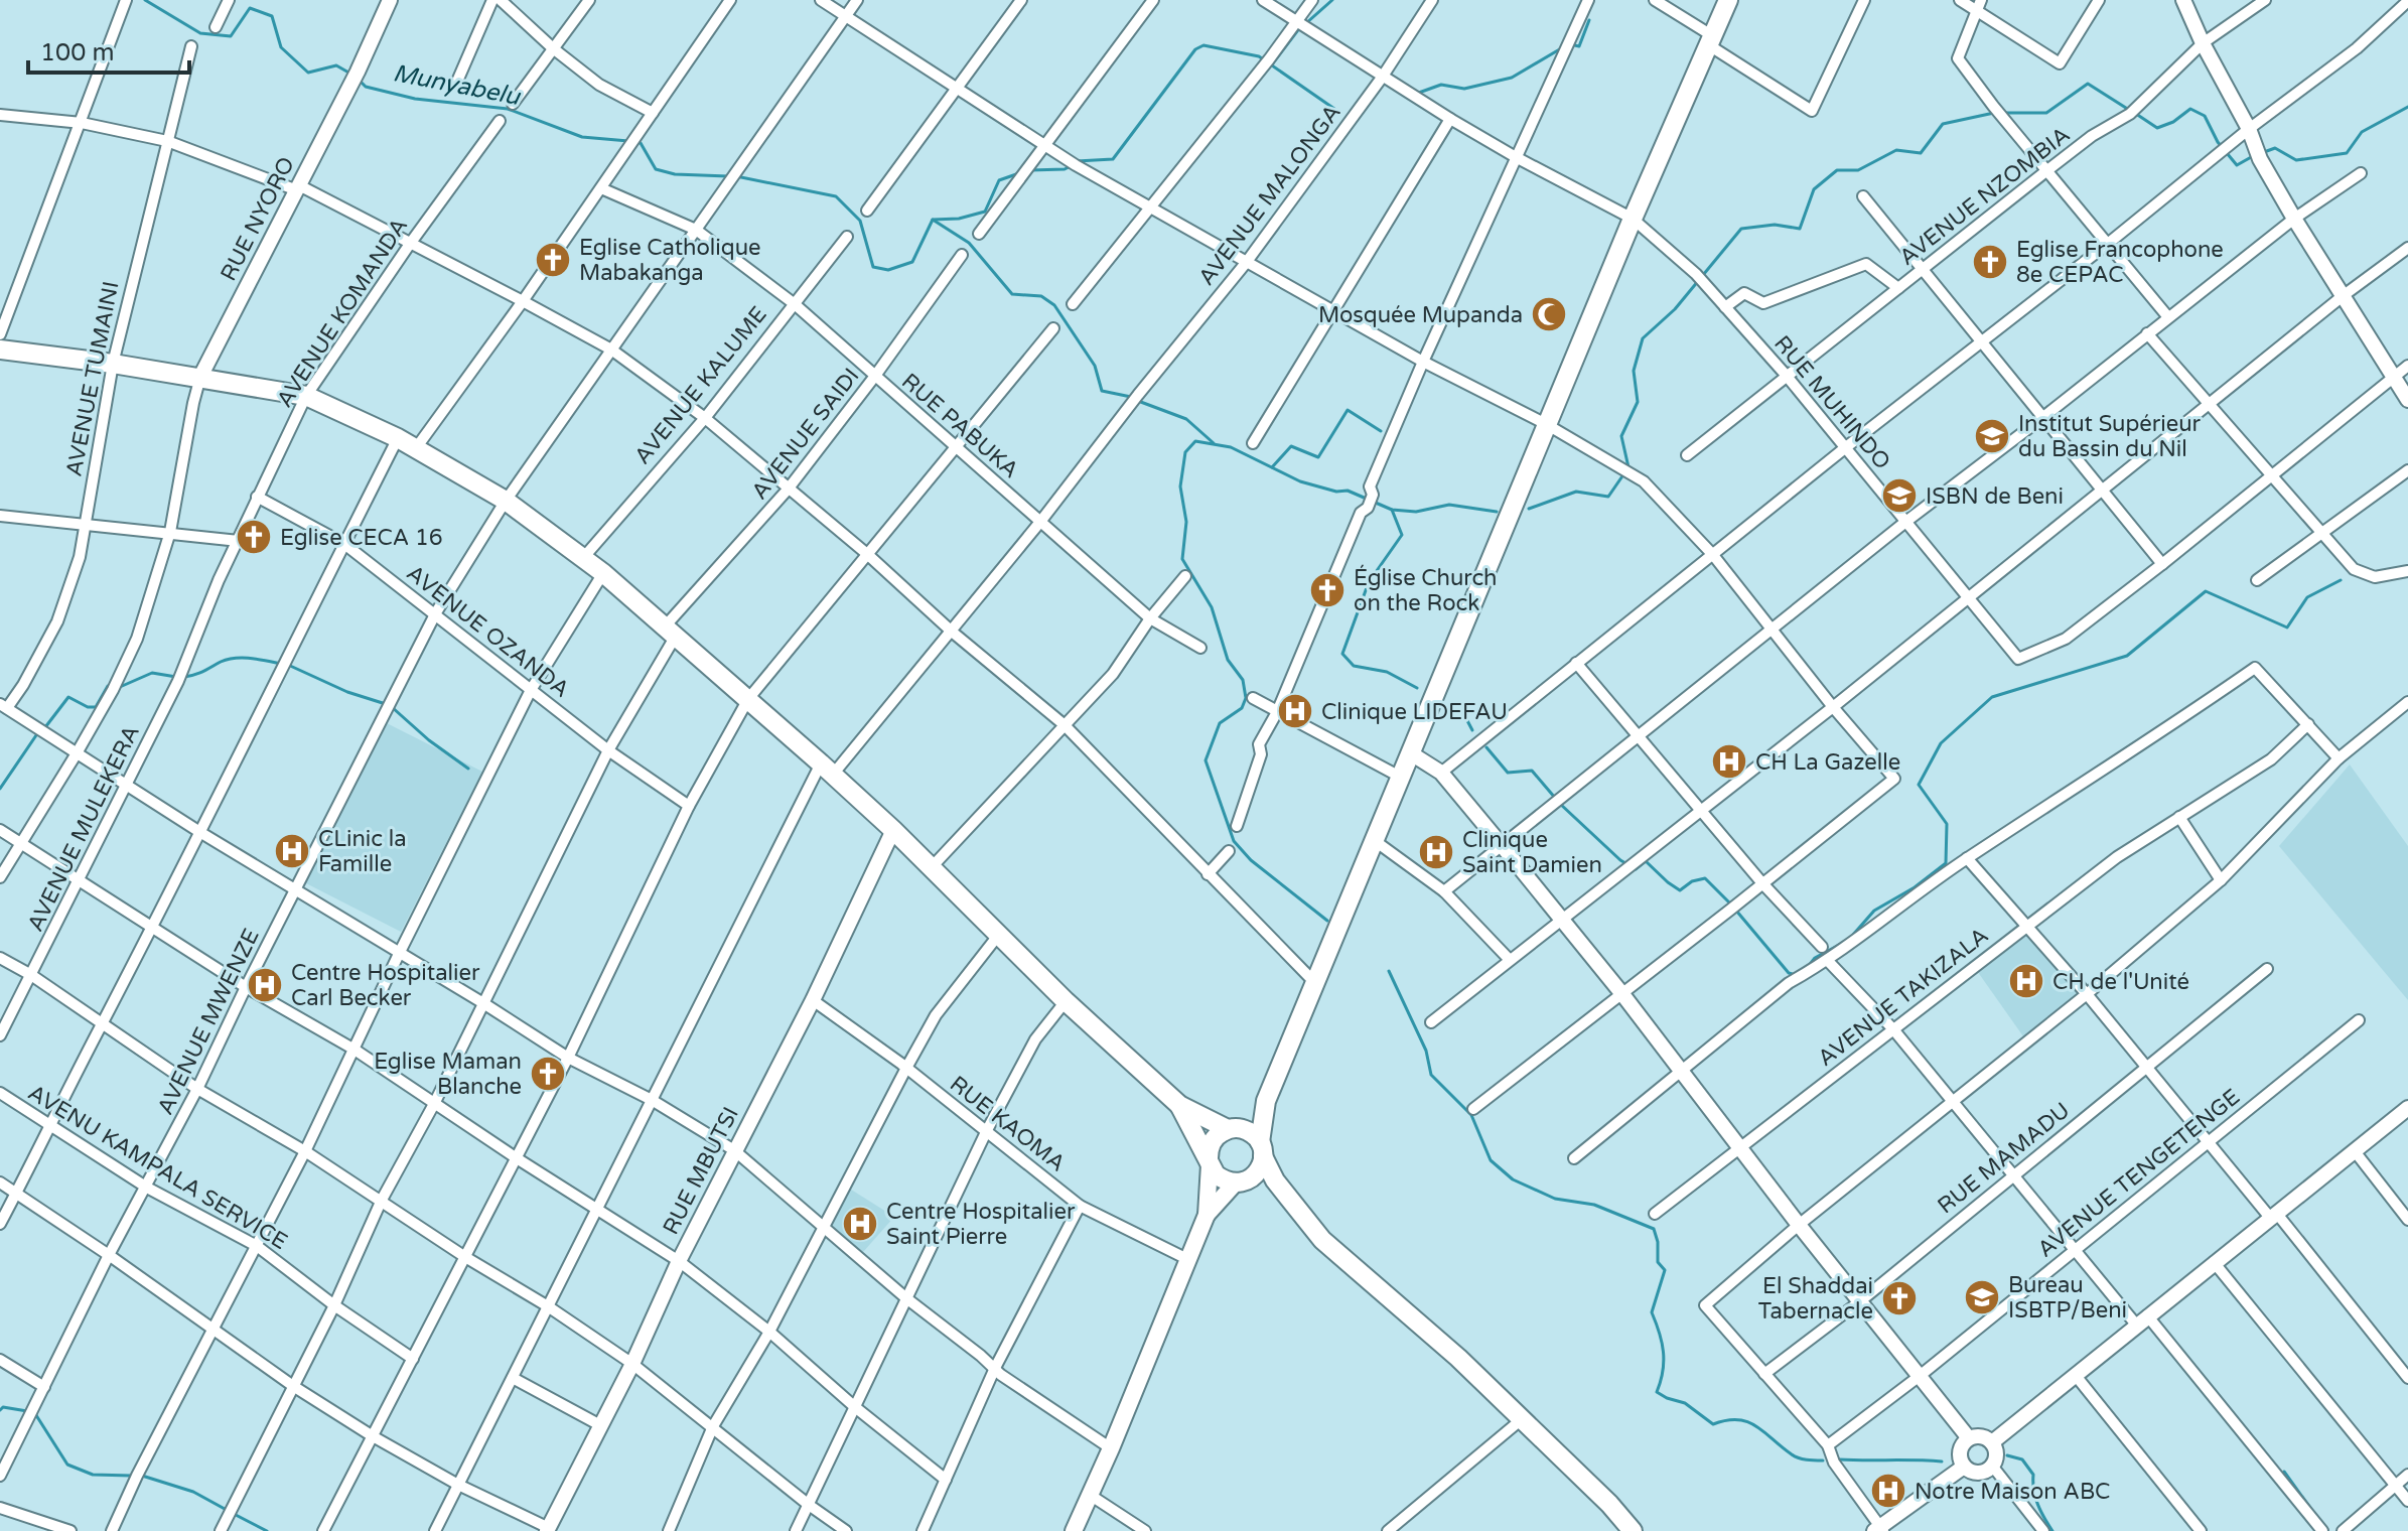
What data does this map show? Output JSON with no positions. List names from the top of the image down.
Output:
{
  "streets": {
    "street": [
      "AVENUE MALONGA",
      "AVENUE NZOMBIA",
      "RUE NYORO",
      "AVENUE KOMANDA",
      "AVENUE TUMAINI",
      "AVENUE KALUME",
      "RUE MUHINDO",
      "RUE PABUKA",
      "AVENUE SAIDI",
      "AVENUE OZANDA",
      "AVENUE MULEKERA",
      "AVENUE TAKIZALA",
      "AVENUE MWENZE",
      "RUE KAOMA",
      "RUE MAMADU",
      "AVENU KAMPALA SERVICE",
      "RUE MBUTSI",
      "AVENUE TENGETENGE"
    ]
  },
  "crossings": [
    ["AVENUE MALONGA", "RUE MUHINDO"],
    ["AVENUE MALONGA", "RUE PABUKA"],
    ["AVENUE NZOMBIA", "RUE MUHINDO"],
    ["AVENUE KOMANDA", "AVENUE OZANDA"],
    ["AVENUE KOMANDA", "AVENUE MULEKERA"],
    ["AVENUE KALUME", "RUE PABUKA"],
    ["RUE PABUKA", "AVENUE SAIDI"],
    ["RUE PABUKA", "AVENUE MWENZE"],
    ["AVENUE SAIDI", "AVENUE OZANDA"],
    ["AVENUE SAIDI", "AVENU KAMPALA SERVICE"],
    ["AVENUE OZANDA", "AVENUE MWENZE"],
    ["AVENUE MWENZE", "AVENU KAMPALA SERVICE"],
    ["RUE KAOMA", "RUE MBUTSI"]
  ],
  "water": ["Munyabelu"],
  "places": {
    "church": [
      "Eglise Catholique Mabakanga",
      "Eglise Francophone 8e CEPAC",
      "Eglise CECA 16",
      "Église Church on the Rock",
      "Eglise Maman Blanche",
      "El Shaddai Tabernacle"
    ],
    "mosque": ["Mosquée Mupanda"],
    "school or university": ["Institut Supérieur du Bassin du Nil", "ISBN de Beni", "Bureau ISBTP/Beni"],
    "hospital": [
      "Clinique LIDEFAU",
      "CH La Gazelle",
      "CLinic la Famille",
      "Clinique Saint Damien",
      "CH de l'Unité",
      "Centre Hospitalier Carl Becker",
      "Centre Hospitalier Saint Pierre",
      "Notre Maison ABC"
    ]
  },
  "scale_bar": "100 m"
}
